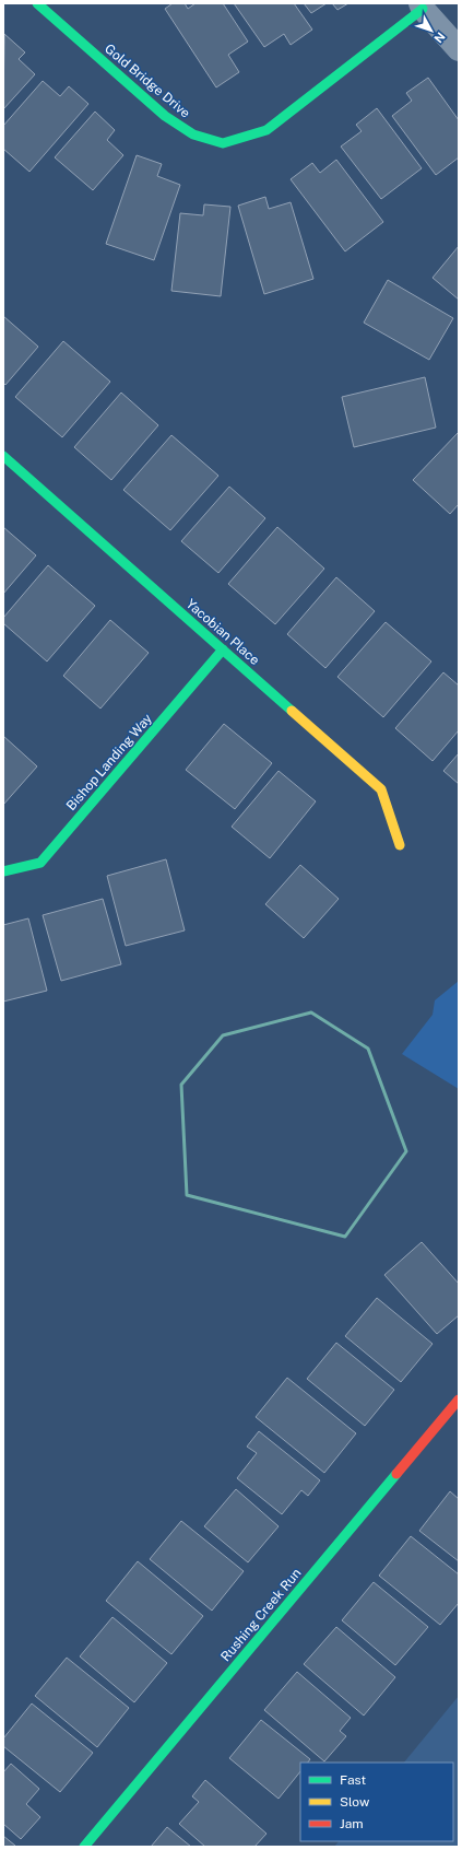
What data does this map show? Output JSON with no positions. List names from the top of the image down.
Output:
{
  "streets": {
    "street": [
      "Gold Bridge Drive",
      "Yacobian Place",
      "Bishop Landing Way",
      "Rushing Creek Run"
    ]
  },
  "crossings": [
    ["Yacobian Place", "Bishop Landing Way"]
  ],
  "legend": ["Fast", "Slow", "Jam"],
  "north": "bottom right"
}
